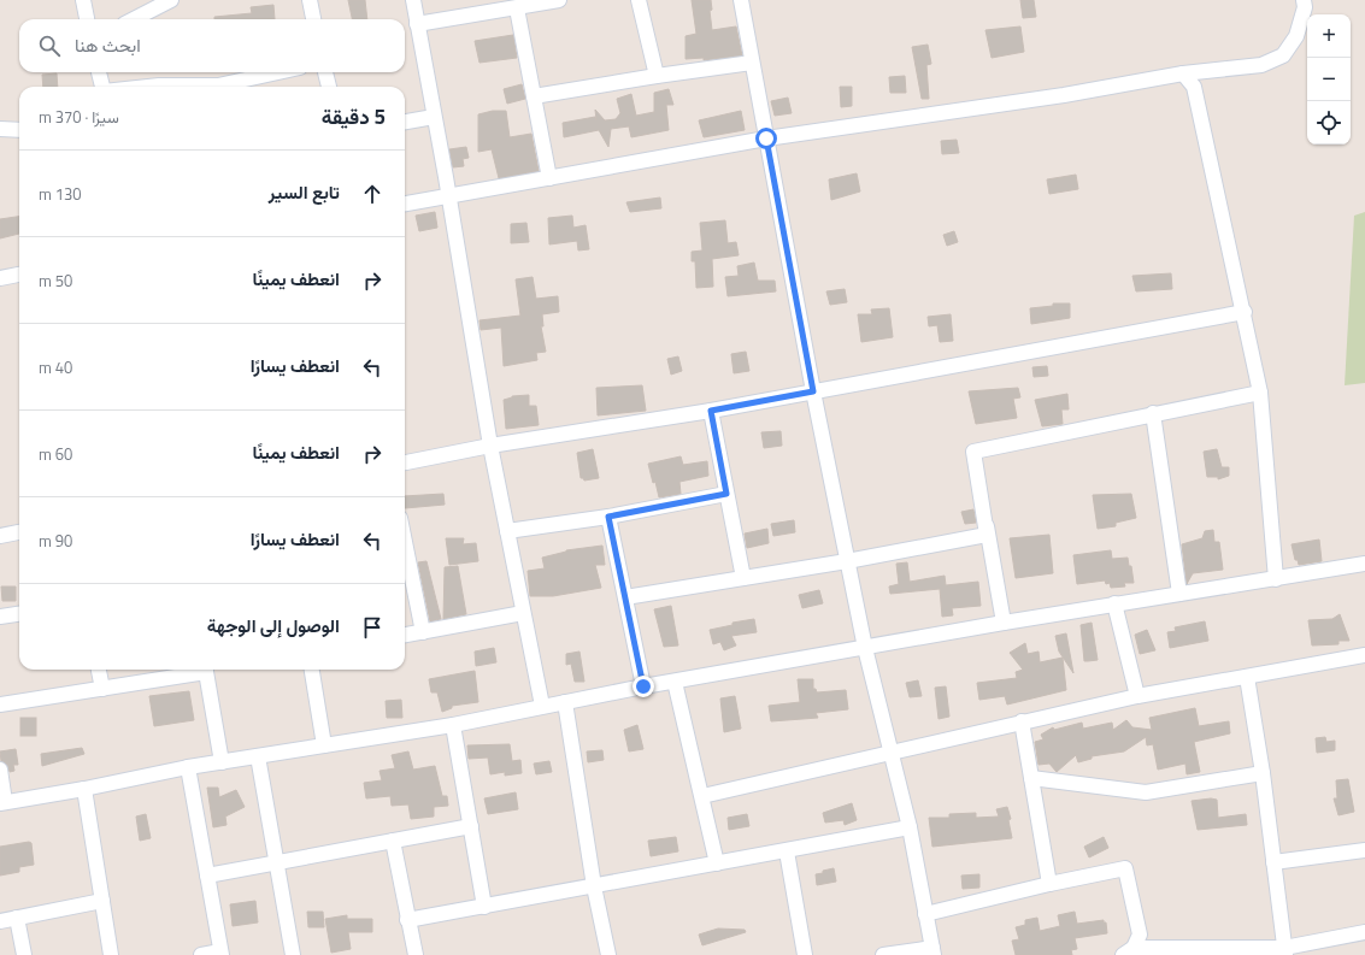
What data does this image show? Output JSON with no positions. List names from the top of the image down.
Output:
{
  "page": {
    "map_buttons": ["+", "−"],
    "search": "ابحث هنا",
    "heading": ["5 دقيقة", "سيرًا · 370 m"],
    "list": [
      ["تابع السير", "130 m"],
      ["انعطف يمينًا", "50 m"],
      ["انعطف يسارًا", "40 m"],
      ["انعطف يمينًا", "60 m"],
      ["انعطف يسارًا", "90 m"],
      "الوصول إلى الوجهة"
    ]
  }
}
